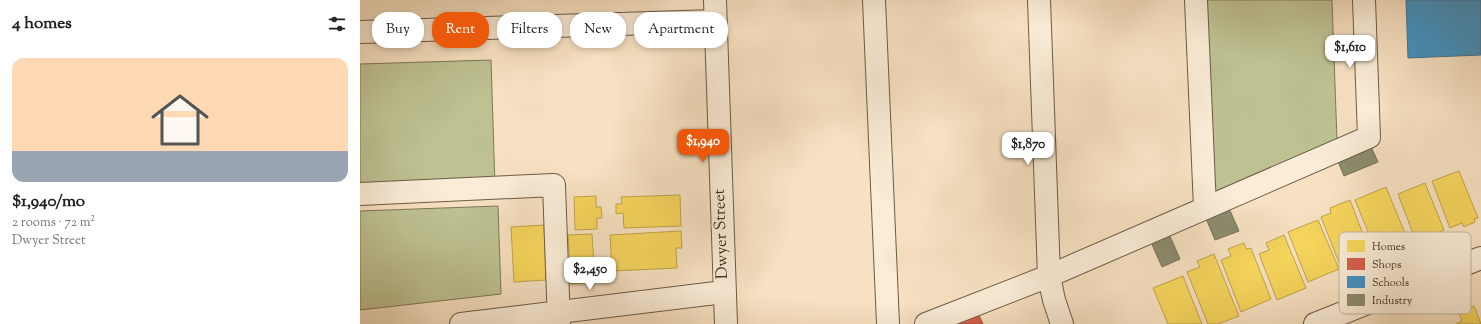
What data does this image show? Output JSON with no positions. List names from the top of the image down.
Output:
{
  "streets": {
    "street": ["Dwyer Street"]
  },
  "legend": [
    "Homes",
    "Shops",
    "Schools",
    "Industry"
  ],
  "page": {
    "heading": "4 homes",
    "chip": [
      "Buy",
      "Rent",
      "Filters",
      "New",
      "Apartment"
    ],
    "price": [
      "$1,610",
      "$1,940",
      "$1,870",
      "$2,450"
    ],
    "list": [
      {
        "name": "$1,940/mo",
        "note": "2 rooms · 72 m² · Dwyer Street"
      }
    ]
  }
}
